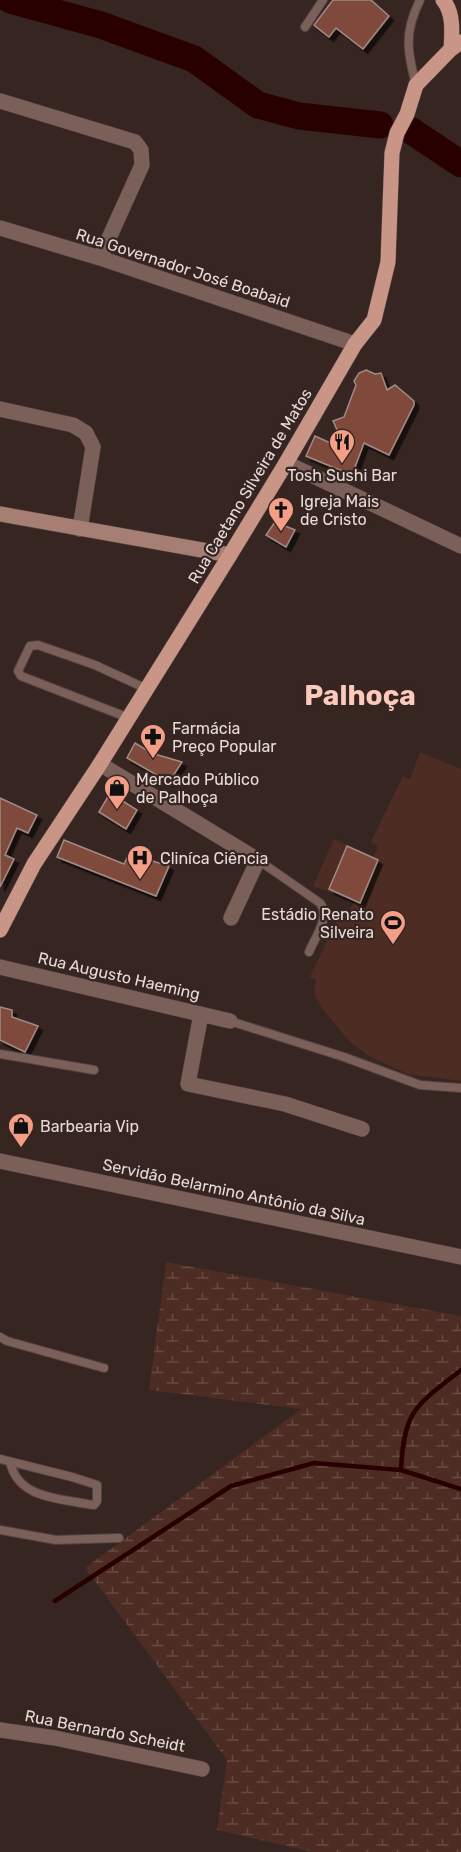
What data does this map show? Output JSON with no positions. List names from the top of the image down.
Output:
{
  "streets": {
    "main road": ["Rua Caetano Silveira de Matos"],
    "street": [
      "Rua Governador José Boabaid",
      "Rua Augusto Haeming",
      "Servidão Belarmino Antônio da Silva",
      "Rua Bernardo Scheidt"
    ]
  },
  "crossings": [
    ["Rua Governador José Boabaid", "Rua Caetano Silveira de Matos"]
  ],
  "districts": ["Palhoça"],
  "places": {
    "restaurant": ["Tosh Sushi Bar"],
    "church": ["Igreja Mais de Cristo"],
    "pharmacy": ["Farmácia Preço Popular"],
    "shop": ["Mercado Público de Palhoça", "Barbearia Vip"],
    "hospital": ["Cliníca Ciência"],
    "sports": ["Estádio Renato Silveira"]
  }
}
